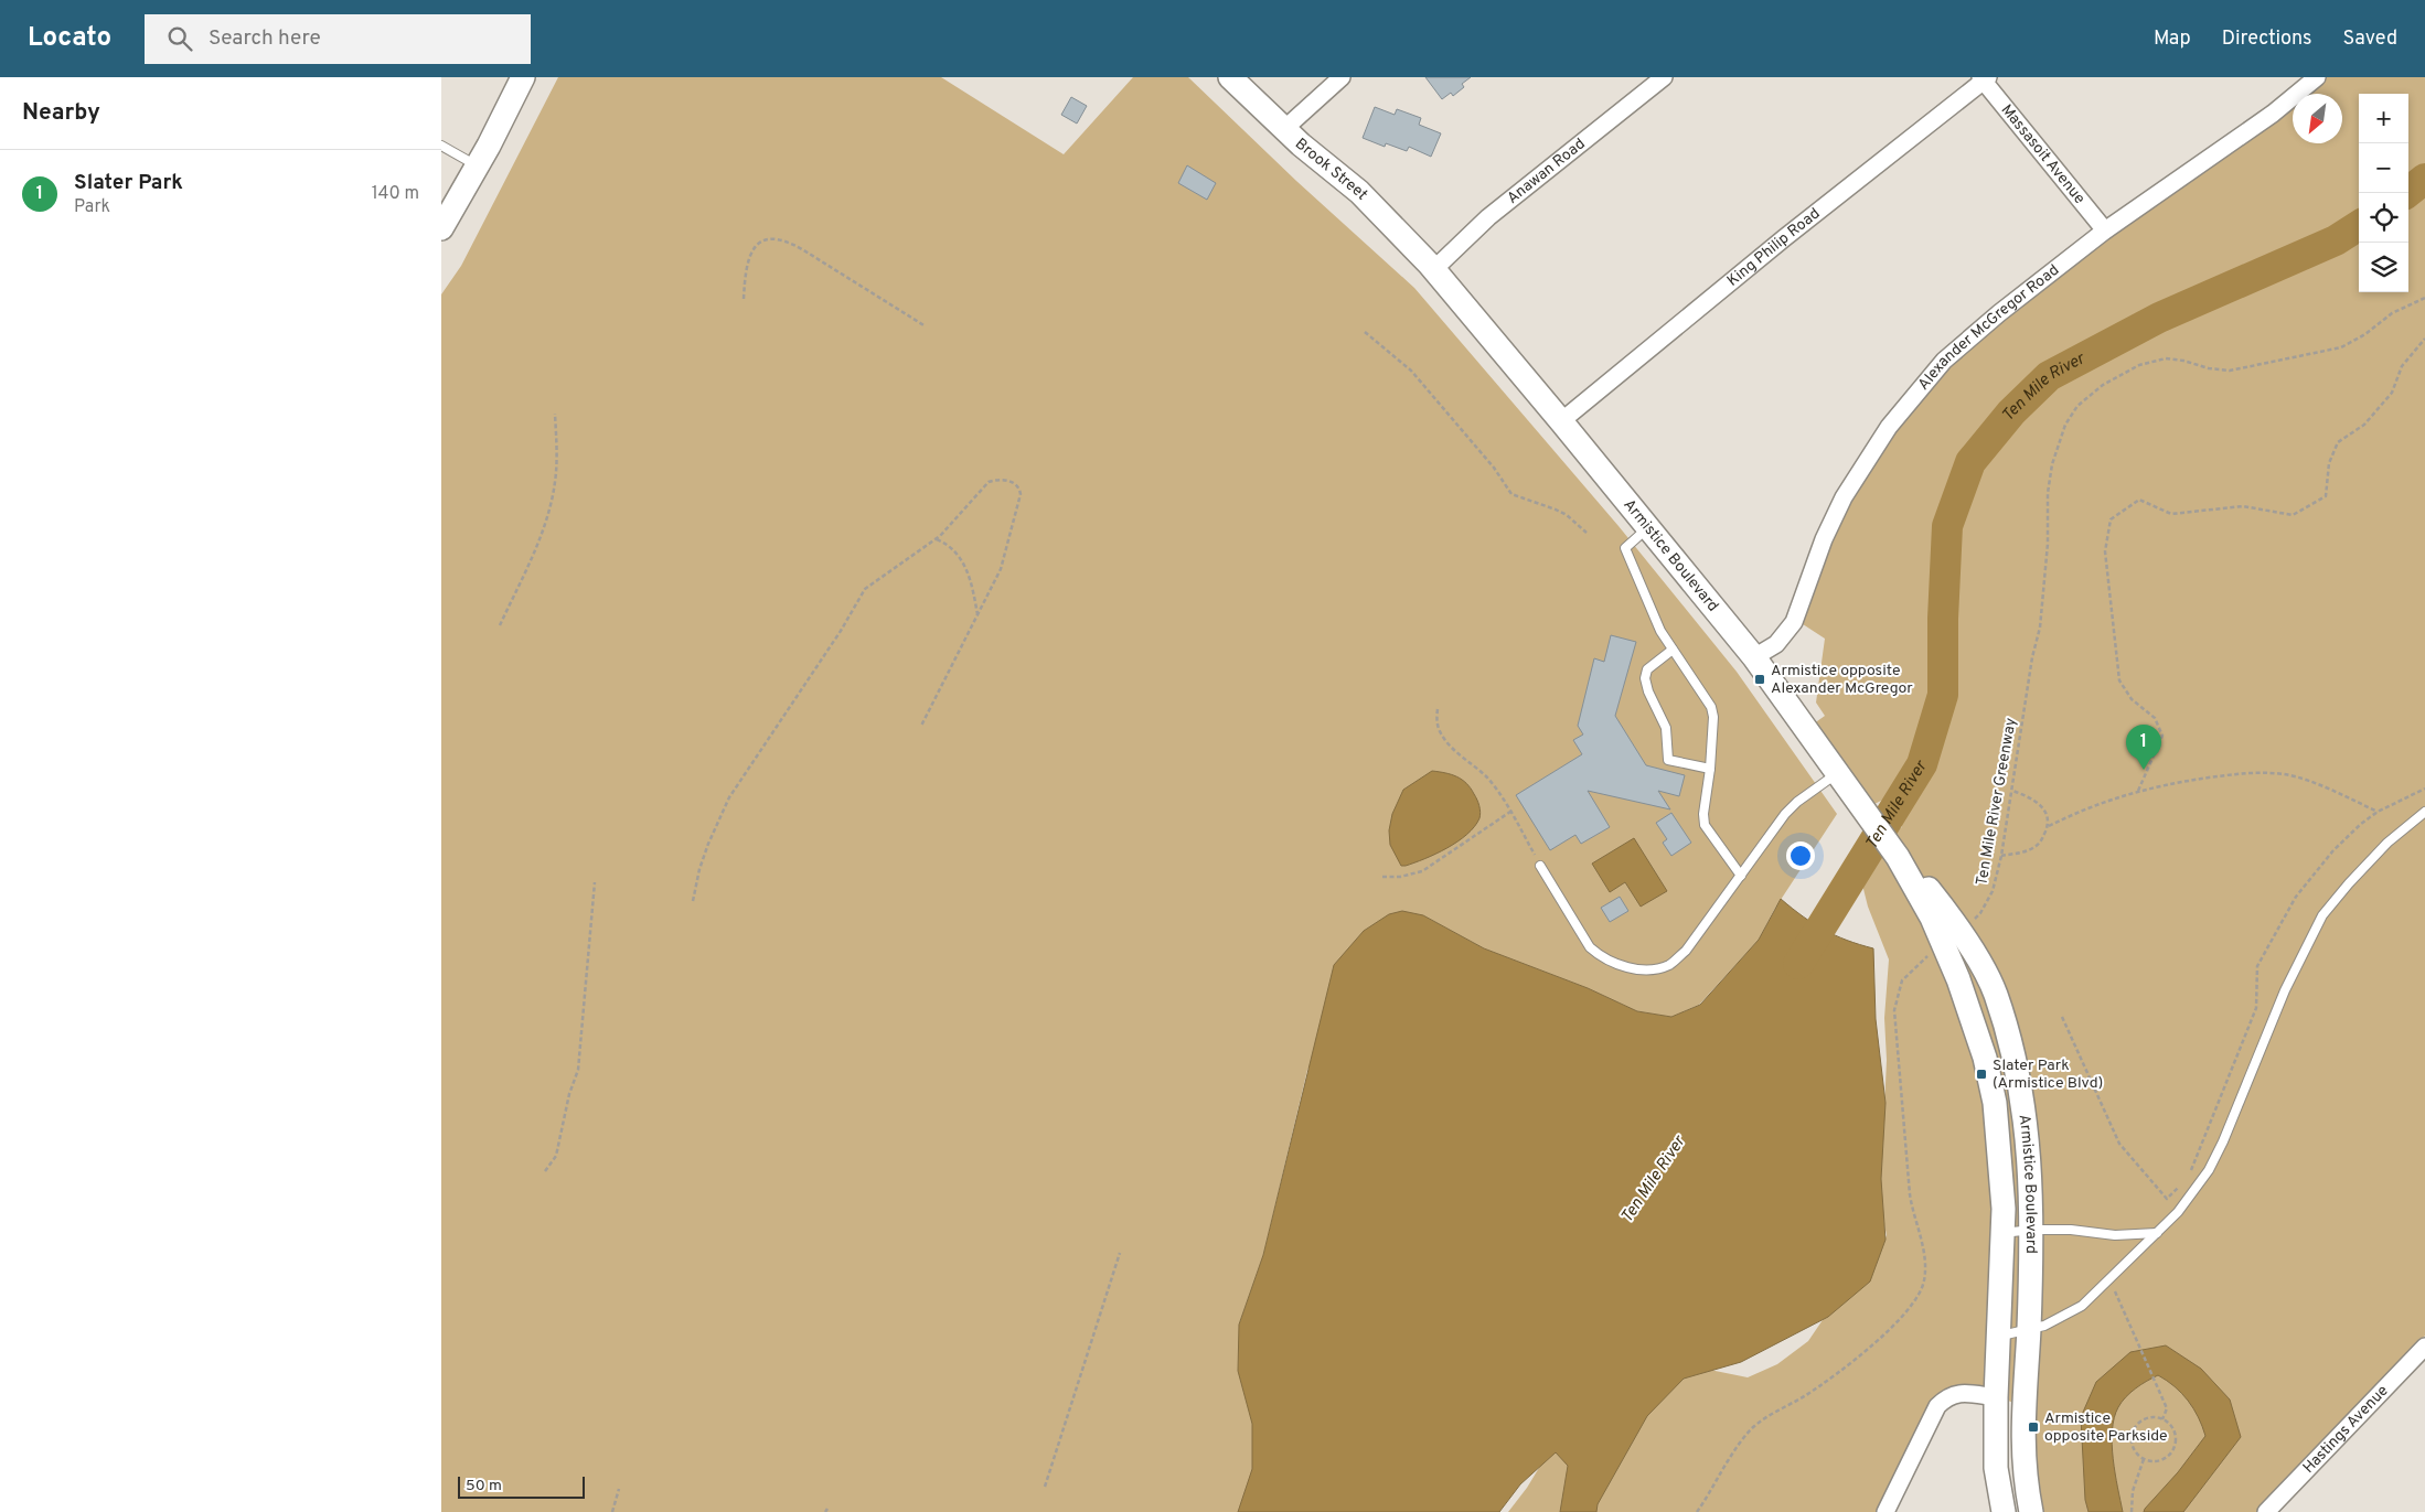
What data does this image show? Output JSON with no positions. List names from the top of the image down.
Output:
{
  "streets": {
    "main road": ["Brook Street", "Armistice Boulevard"],
    "street": [
      "Massasoit Avenue",
      "Anawan Road",
      "King Philip Road",
      "Alexander McGregor Road",
      "Hastings Avenue"
    ],
    "path": ["Ten Mile River Greenway"]
  },
  "crossings": [
    ["Massasoit Avenue", "King Philip Road"],
    ["Massasoit Avenue", "Alexander McGregor Road"],
    ["Brook Street", "Anawan Road"],
    ["Brook Street", "Armistice Boulevard"],
    ["Anawan Road", "Armistice Boulevard"],
    ["King Philip Road", "Armistice Boulevard"],
    ["Alexander McGregor Road", "Armistice Boulevard"],
    ["Armistice Boulevard", "Ten Mile River Greenway"]
  ],
  "water": ["Ten Mile River"],
  "places": {
    "transit": ["Armistice opposite Alexander McGregor", "Slater Park (Armistice Blvd)", "Armistice opposite Parkside"]
  },
  "scale_bar": "50 m",
  "north": "bottom left",
  "page": {
    "header": "Locato",
    "search": "Search here",
    "nav": ["Map", "Directions", "Saved"],
    "heading": "Nearby",
    "map_buttons": ["+", "−"],
    "list": [
      {
        "mark": "1",
        "name": "Slater Park",
        "note": "Park",
        "value": "140 m"
      }
    ],
    "pins": "1",
    "scale": "50 m"
  }
}
